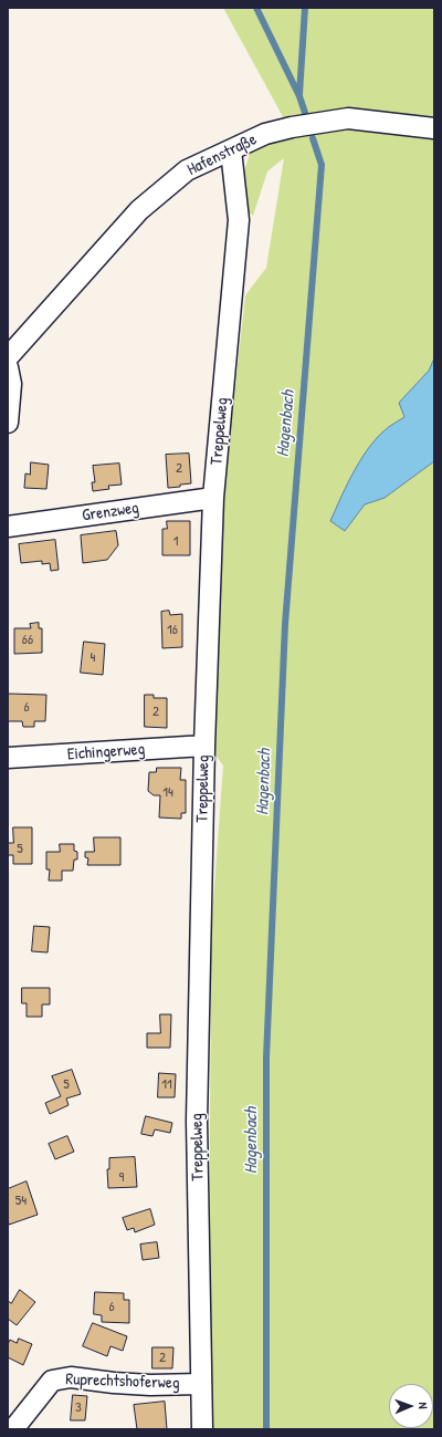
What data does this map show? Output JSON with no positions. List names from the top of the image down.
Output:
{
  "streets": {
    "street": [
      "Hafenstraße",
      "Treppelweg",
      "Grenzweg",
      "Eichingerweg",
      "Ruprechtshoferweg"
    ]
  },
  "crossings": [
    ["Hafenstraße", "Treppelweg"],
    ["Treppelweg", "Grenzweg"],
    ["Treppelweg", "Eichingerweg"],
    ["Treppelweg", "Ruprechtshoferweg"]
  ],
  "water": ["Hagenbach"],
  "house_numbers": [
    "2",
    "1",
    "16",
    "66",
    "4",
    "6",
    "2",
    "14",
    "5",
    "5",
    "11",
    "9",
    "54",
    "6",
    "2",
    "3"
  ],
  "north": "right"
}
